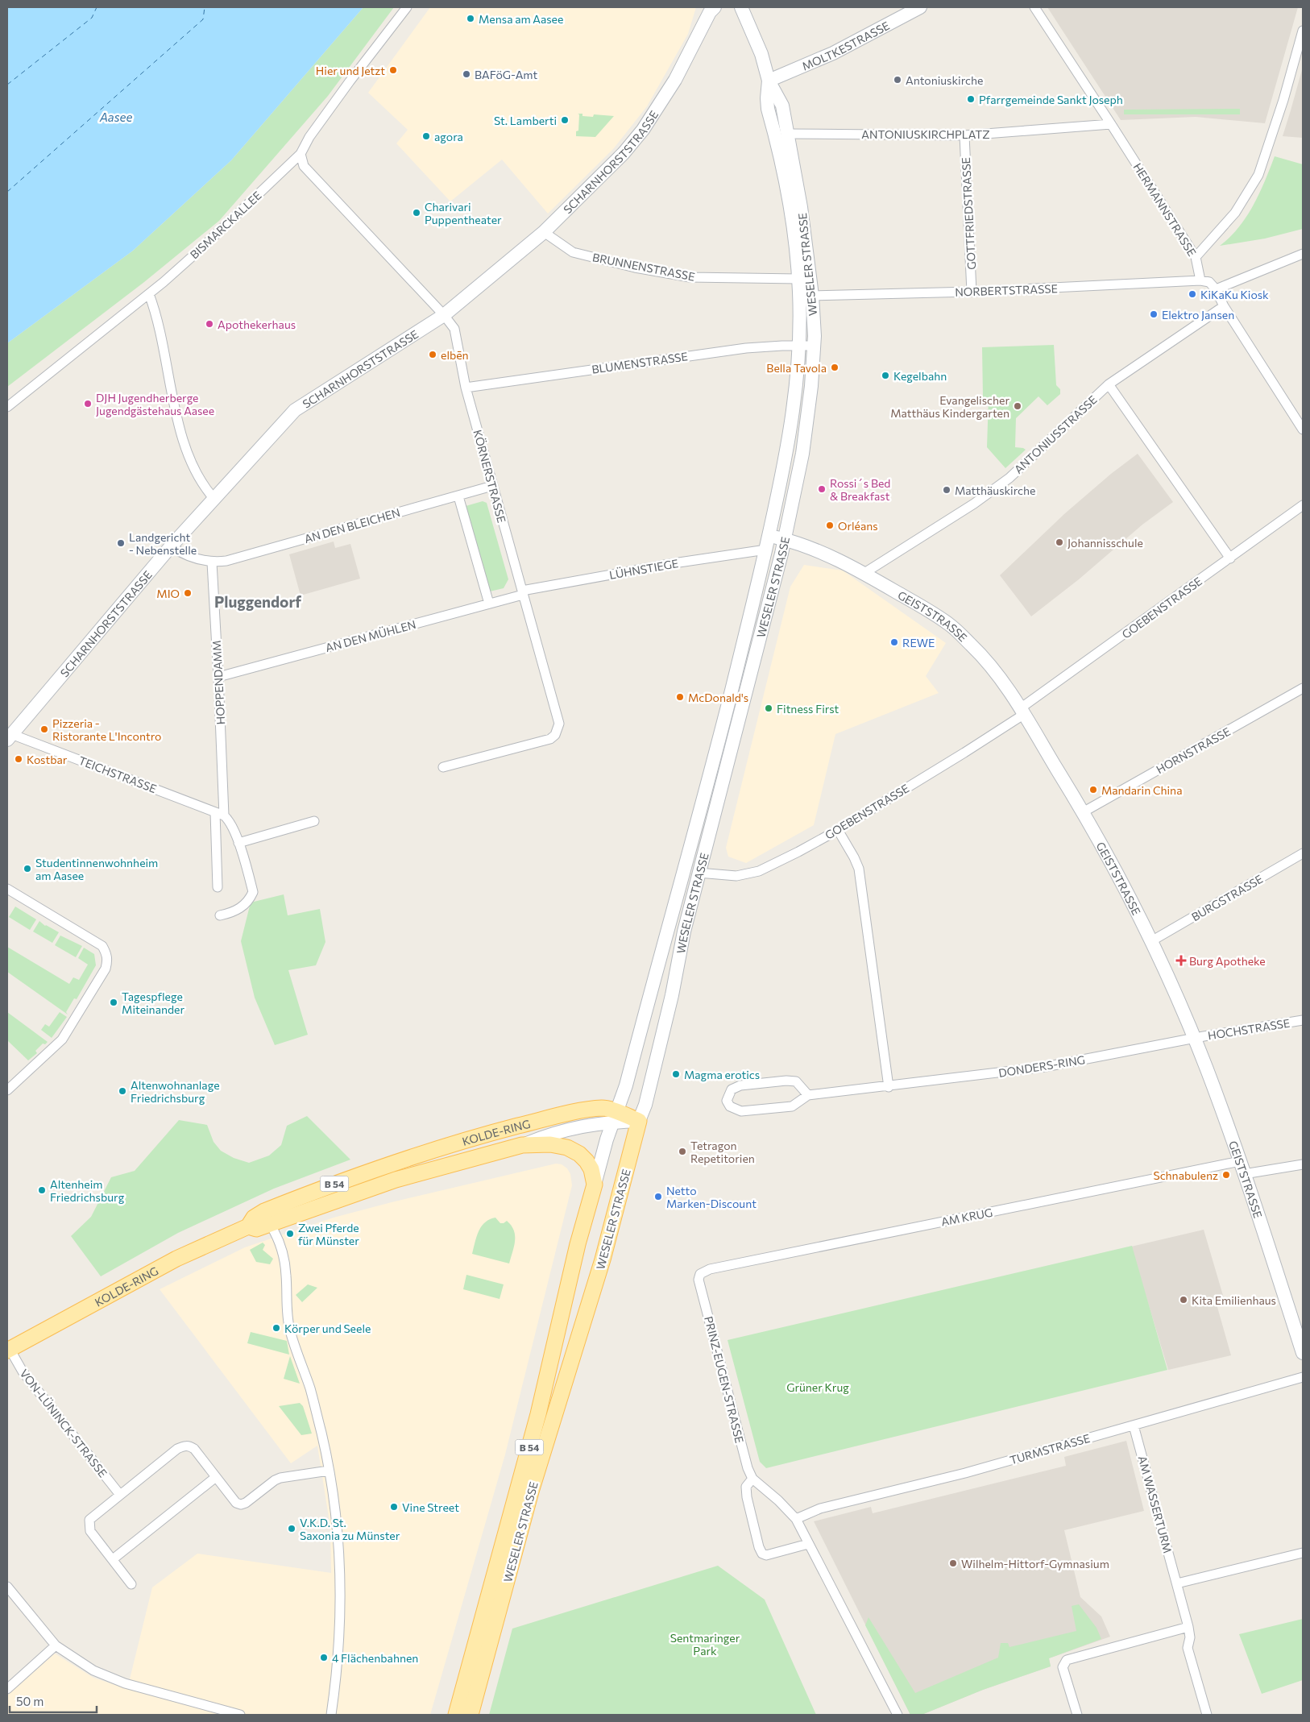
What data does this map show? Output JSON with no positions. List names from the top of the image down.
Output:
{
  "streets": {
    "main road": [
      "MOLTKESTRASSE",
      "SCHARNHORSTSTRASSE",
      "WESELER STRASSE",
      "GEISTSTRASSE",
      "KOLDE-RING",
      "B 54"
    ],
    "street": [
      "ANTONIUSKIRCHPLATZ",
      "HERMANNSTRASSE",
      "GOTTFRIEDSTRASSE",
      "BISMARCKALLEE",
      "BRUNNENSTRASSE",
      "NORBERTSTRASSE",
      "BLUMENSTRASSE",
      "ANTONIUSSTRASSE",
      "KÖRNERSTRASSE",
      "AN DEN BLEICHEN",
      "LÜHNSTIEGE",
      "GOEBENSTRASSE",
      "AN DEN MÜHLEN",
      "HOPPENDAMM",
      "HORNSTRASSE",
      "TEICHSTRASSE",
      "BURGSTRASSE",
      "HOCHSTRASSE",
      "DONDERS-RING",
      "AM KRUG",
      "PRINZ-EUGEN-STRASSE",
      "VON-LÜNINCK-STRASSE",
      "TURMSTRASSE",
      "AM WASSERTURM"
    ]
  },
  "crossings": [
    ["MOLTKESTRASSE", "WESELER STRASSE"],
    ["ANTONIUSKIRCHPLATZ", "HERMANNSTRASSE"],
    ["ANTONIUSKIRCHPLATZ", "GOTTFRIEDSTRASSE"],
    ["ANTONIUSKIRCHPLATZ", "WESELER STRASSE"],
    ["SCHARNHORSTSTRASSE", "BRUNNENSTRASSE"],
    ["SCHARNHORSTSTRASSE", "KÖRNERSTRASSE"],
    ["SCHARNHORSTSTRASSE", "TEICHSTRASSE"],
    ["HERMANNSTRASSE", "NORBERTSTRASSE"],
    ["GOTTFRIEDSTRASSE", "NORBERTSTRASSE"],
    ["BISMARCKALLEE", "KÖRNERSTRASSE"],
    ["WESELER STRASSE", "BRUNNENSTRASSE"],
    ["WESELER STRASSE", "NORBERTSTRASSE"],
    ["WESELER STRASSE", "BLUMENSTRASSE"],
    ["WESELER STRASSE", "LÜHNSTIEGE"],
    ["WESELER STRASSE", "GOEBENSTRASSE"],
    ["WESELER STRASSE", "GEISTSTRASSE"],
    ["WESELER STRASSE", "KOLDE-RING"],
    ["BLUMENSTRASSE", "KÖRNERSTRASSE"],
    ["ANTONIUSSTRASSE", "GEISTSTRASSE"],
    ["KÖRNERSTRASSE", "AN DEN BLEICHEN"],
    ["KÖRNERSTRASSE", "LÜHNSTIEGE"],
    ["KÖRNERSTRASSE", "AN DEN MÜHLEN"],
    ["AN DEN BLEICHEN", "HOPPENDAMM"],
    ["LÜHNSTIEGE", "AN DEN MÜHLEN"],
    ["GOEBENSTRASSE", "GEISTSTRASSE"],
    ["GEISTSTRASSE", "HORNSTRASSE"],
    ["GEISTSTRASSE", "BURGSTRASSE"],
    ["GEISTSTRASSE", "HOCHSTRASSE"],
    ["GEISTSTRASSE", "DONDERS-RING"],
    ["GEISTSTRASSE", "AM KRUG"],
    ["AN DEN MÜHLEN", "HOPPENDAMM"],
    ["HOPPENDAMM", "TEICHSTRASSE"],
    ["HOCHSTRASSE", "DONDERS-RING"],
    ["KOLDE-RING", "VON-LÜNINCK-STRASSE"],
    ["AM KRUG", "PRINZ-EUGEN-STRASSE"],
    ["PRINZ-EUGEN-STRASSE", "TURMSTRASSE"],
    ["TURMSTRASSE", "AM WASSERTURM"]
  ],
  "districts": ["Pluggendorf"],
  "water": ["Aasee"],
  "parks": ["Grüner Krug", "Sentmaringer Park"],
  "places": {
    "other": [
      "Mensa am Aasee",
      "Hier und Jetzt",
      "BAFöG-Amt",
      "Antoniuskirche",
      "Pfarrgemeinde Sankt Joseph",
      "St. Lamberti",
      "agora",
      "Charivari Puppentheater",
      "KiKaKu Kiosk",
      "Elektro Jansen",
      "Apothekerhaus",
      "elbēn",
      "Bella Tavola",
      "Kegelbahn",
      "DJH Jugendherberge Jugendgästehaus Aasee",
      "Evangelischer Matthäus Kindergarten",
      "Rossi´s Bed & Breakfast",
      "Matthäuskirche",
      "Orléans",
      "Johannisschule",
      "Landgericht - Nebenstelle",
      "MIO",
      "REWE",
      "McDonald's",
      "Fitness First",
      "Pizzeria - Ristorante L'Incontro",
      "Kostbar",
      "Mandarin China",
      "Studentinnenwohnheim am Aasee",
      "Tagespflege Miteinander",
      "Magma erotics",
      "Altenwohnanlage Friedrichsburg",
      "Tetragon Repetitorien",
      "Schnabulenz",
      "Altenheim Friedrichsburg",
      "Netto Marken-Discount",
      "Zwei Pferde für Münster",
      "Kita Emilienhaus",
      "Körper und Seele",
      "Vine Street",
      "V.K.D. St. Saxonia zu Münster",
      "Wilhelm-Hittorf-Gymnasium",
      "4 Flächenbahnen"
    ],
    "health": ["Burg Apotheke"]
  },
  "scale_bar": "50 m"
}
